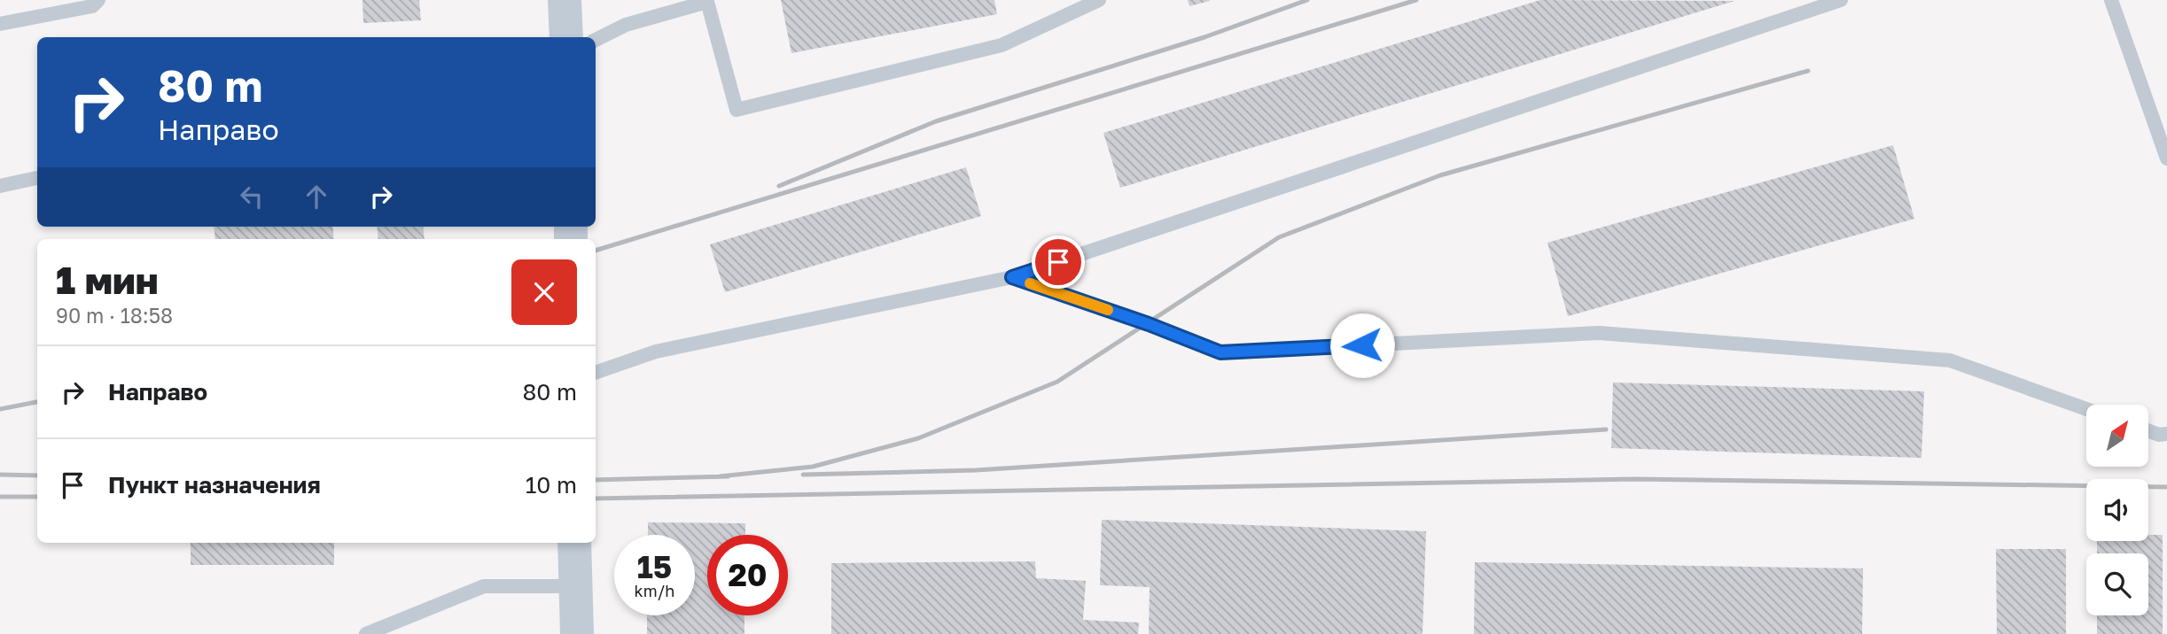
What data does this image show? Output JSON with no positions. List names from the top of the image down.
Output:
{
  "north": "top right",
  "page": {
    "turn": ["80 m", "Направо"],
    "heading": ["1 мин", "90 m · 18:58"],
    "list": [
      {
        "name": "Направо",
        "value": "80 m"
      },
      {
        "name": "Пункт назначения",
        "value": "10 m"
      }
    ],
    "speed": "15 km/h",
    "limit": "20"
  }
}
